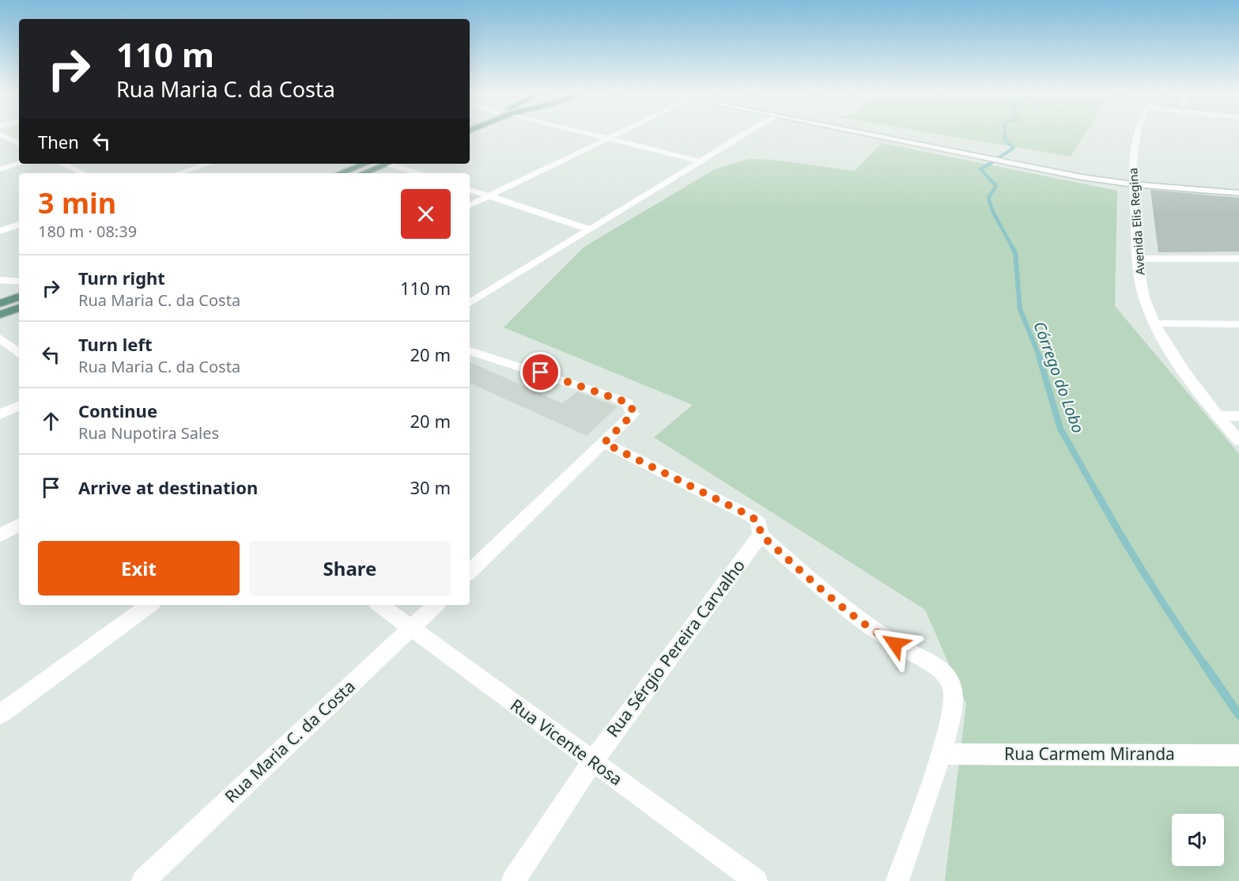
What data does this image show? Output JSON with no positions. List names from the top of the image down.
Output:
{
  "streets": {
    "street": [
      "Avenida Elis Regina",
      "Rua Sérgio Pereira Carvalho",
      "Rua Maria C. da Costa",
      "Rua Vicente Rosa",
      "Rua Carmem Miranda"
    ]
  },
  "crossings": [
    ["Rua Sérgio Pereira Carvalho", "Rua Vicente Rosa"],
    ["Rua Maria C. da Costa", "Rua Vicente Rosa"]
  ],
  "water": ["Córrego do Lobo"],
  "page": {
    "turn": ["110 m", "Rua Maria C. da Costa"],
    "then": "Then",
    "heading": ["3 min", "180 m · 08:39"],
    "list": [
      {
        "name": "Turn right",
        "note": "Rua Maria C. da Costa",
        "value": "110 m"
      },
      {
        "name": "Turn left",
        "note": "Rua Maria C. da Costa",
        "value": "20 m"
      },
      {
        "name": "Continue",
        "note": "Rua Nupotira Sales",
        "value": "20 m"
      },
      {
        "name": "Arrive at destination",
        "value": "30 m"
      }
    ],
    "buttons": ["Exit", "Share"]
  }
}
